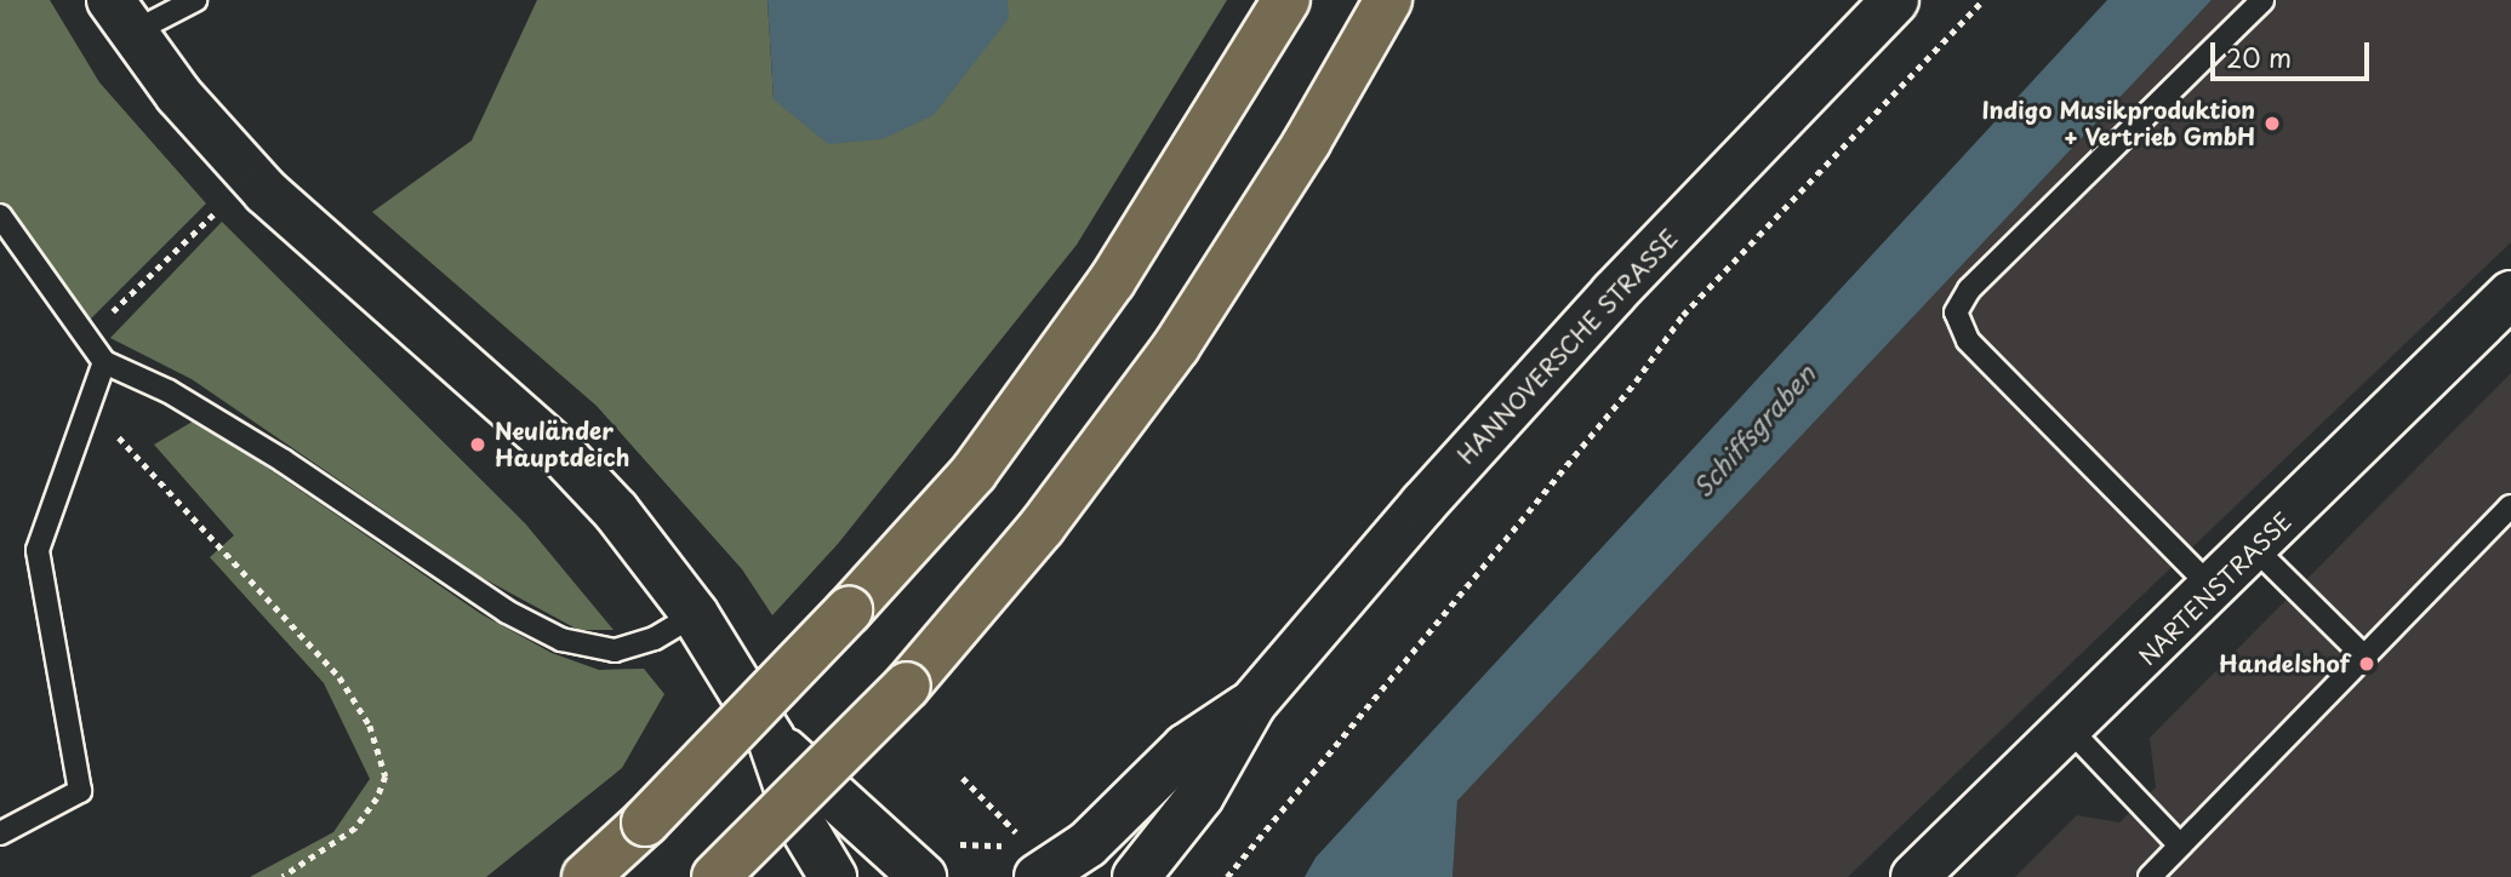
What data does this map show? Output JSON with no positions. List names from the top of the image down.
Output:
{
  "streets": {
    "street": ["HANNOVERSCHE STRASSE", "NARTENSTRASSE"]
  },
  "water": ["Schiffsgraben"],
  "places": ["Indigo Musikproduktion + Vertrieb GmbH", "Neuländer Hauptdeich", "Handelshof"],
  "scale_bar": "20 m"
}
